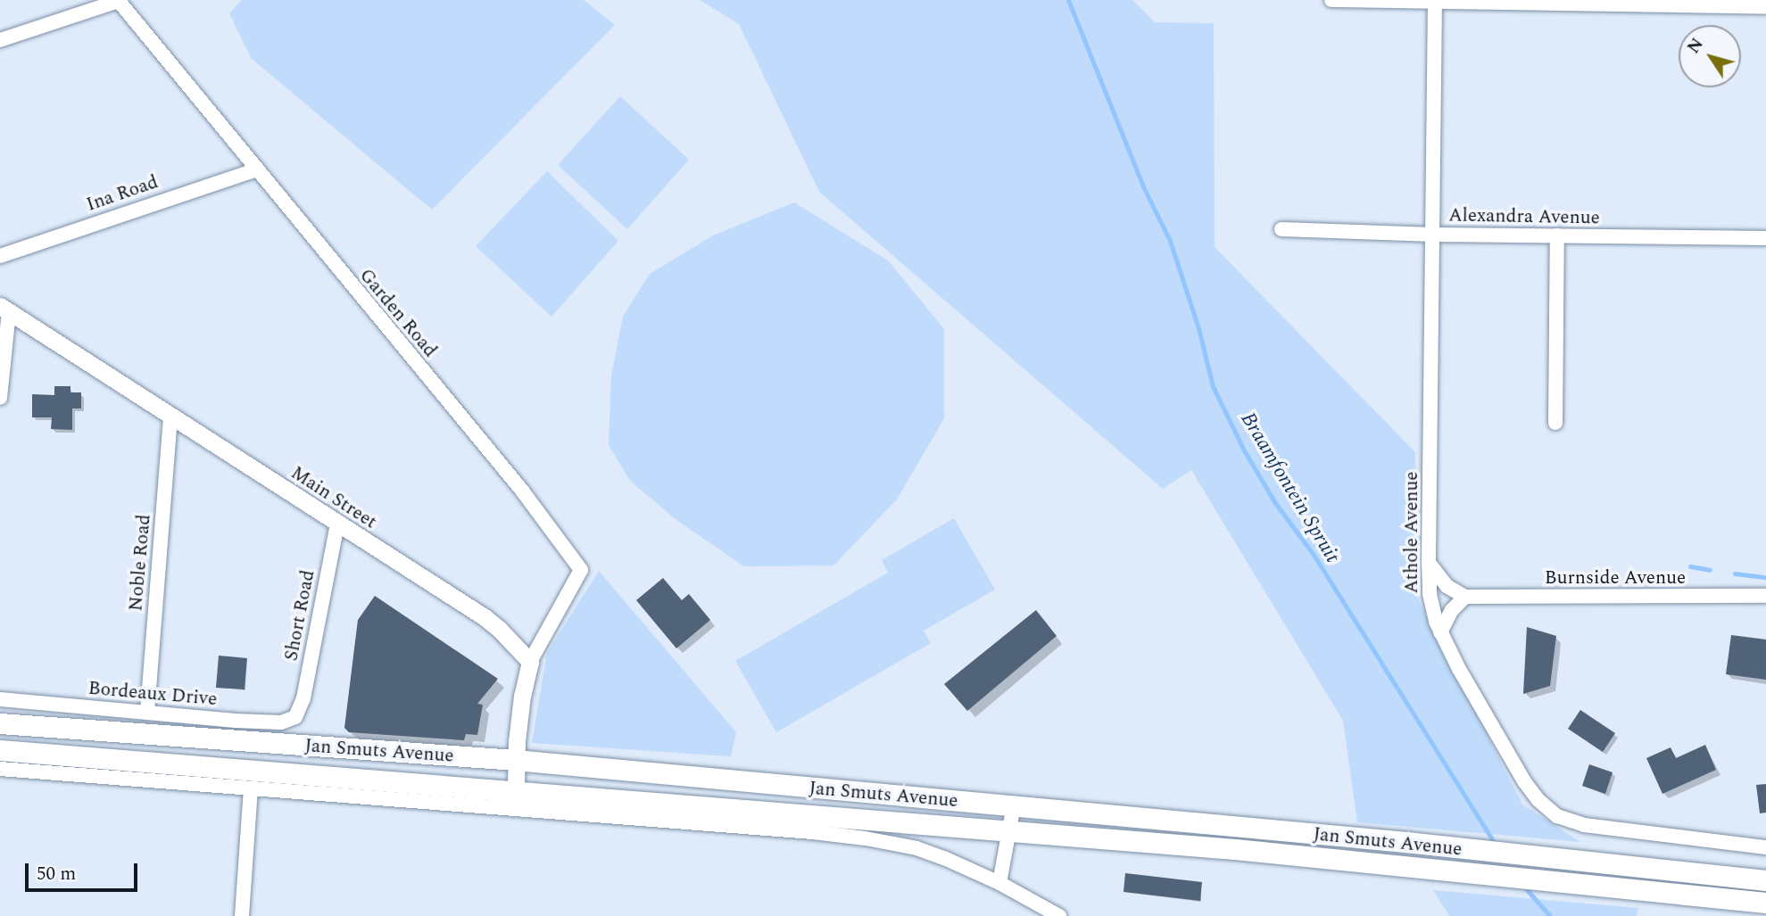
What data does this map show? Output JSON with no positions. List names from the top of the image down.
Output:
{
  "streets": {
    "main road": ["Jan Smuts Avenue"],
    "street": [
      "Ina Road",
      "Alexandra Avenue",
      "Garden Road",
      "Main Street",
      "Athole Avenue",
      "Noble Road",
      "Burnside Avenue",
      "Short Road",
      "Bordeaux Drive"
    ]
  },
  "crossings": [
    ["Ina Road", "Garden Road"],
    ["Alexandra Avenue", "Athole Avenue"],
    ["Garden Road", "Main Street"],
    ["Main Street", "Noble Road"],
    ["Main Street", "Short Road"],
    ["Noble Road", "Bordeaux Drive"],
    ["Short Road", "Bordeaux Drive"]
  ],
  "water": ["Braamfontein Spruit"],
  "scale_bar": "50 m",
  "north": "top left"
}
